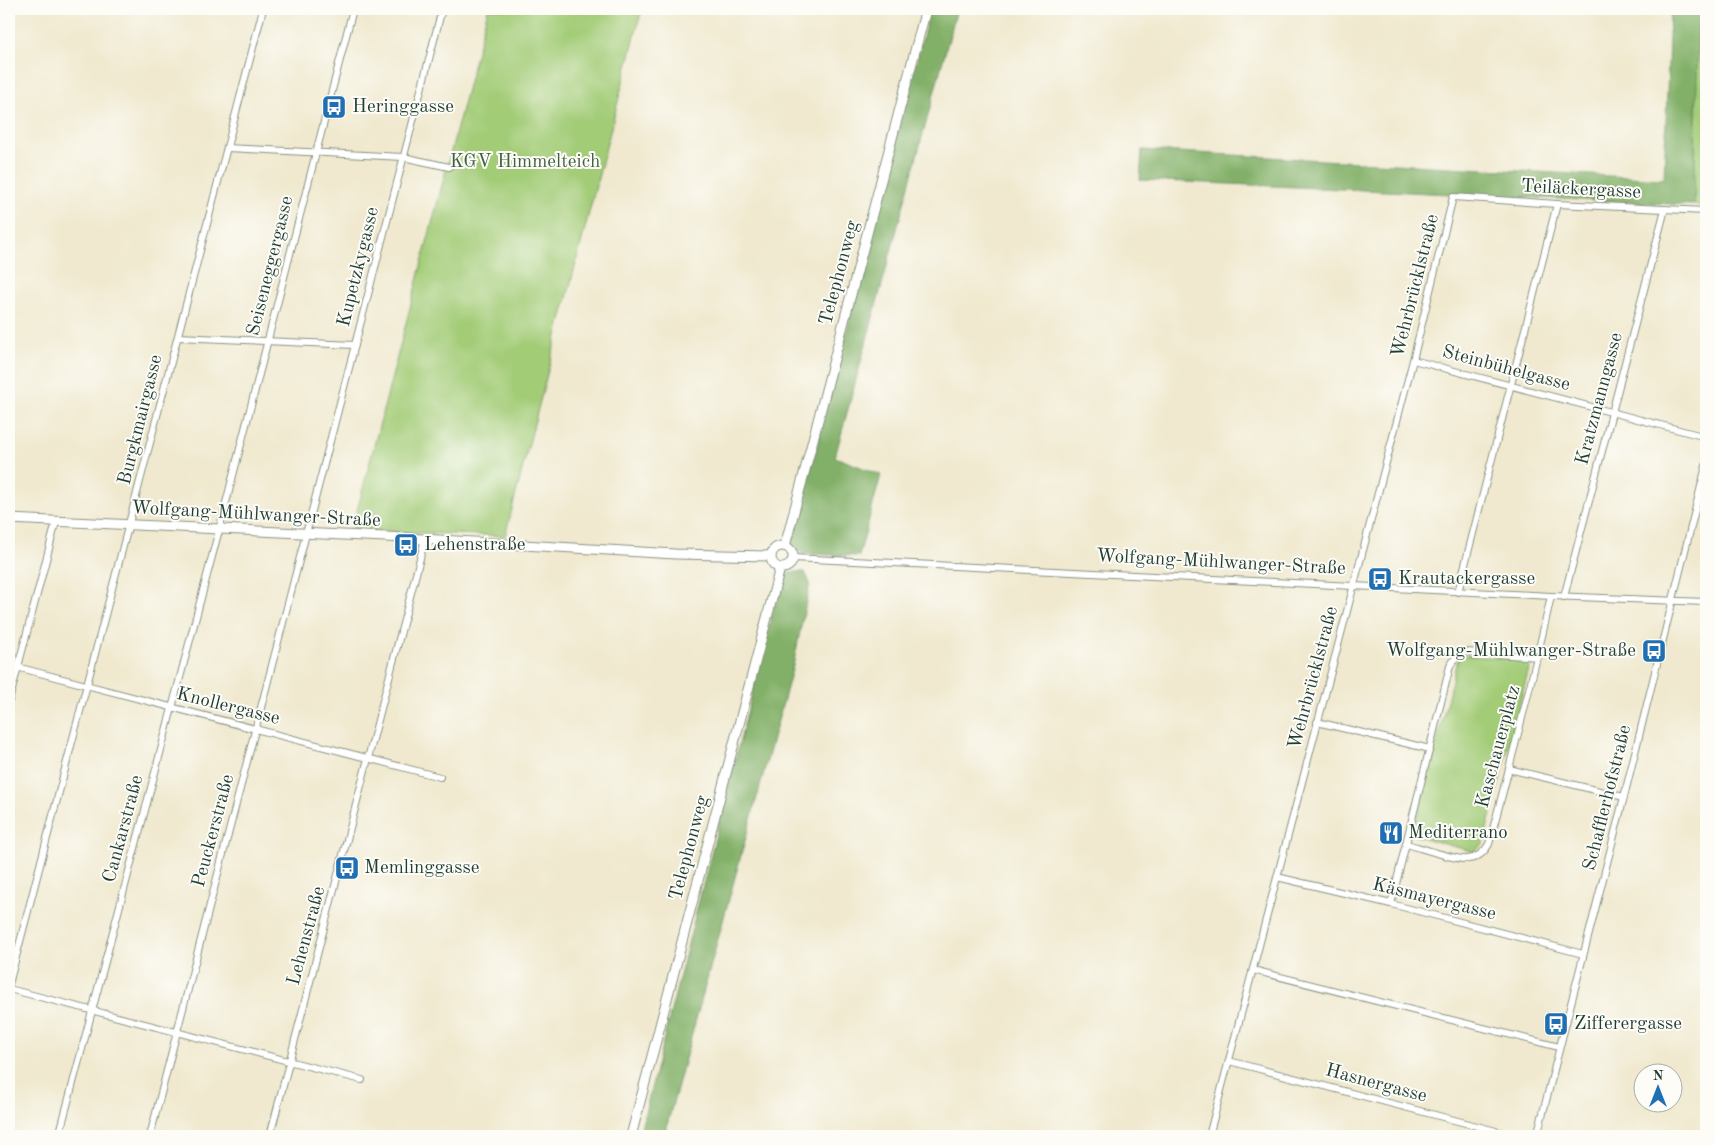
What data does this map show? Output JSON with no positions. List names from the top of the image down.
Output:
{
  "streets": {
    "street": [
      "Teiläckergasse",
      "Seiseneggergasse",
      "Kupetzkygasse",
      "Telephonweg",
      "Wehrbrücklstraße",
      "Steinbühelgasse",
      "Kratzmanngasse",
      "Burgkmairgasse",
      "Wolfgang-Mühlwanger-Straße",
      "Knollergasse",
      "Kaschauerplatz",
      "Schafflerhofstraße",
      "Cankarstraße",
      "Peuckerstraße",
      "Käsmayergasse",
      "Lehenstraße",
      "Hasnergasse"
    ]
  },
  "crossings": [
    ["Teiläckergasse", "Wehrbrücklstraße"],
    ["Teiläckergasse", "Kratzmanngasse"],
    ["Seiseneggergasse", "Wolfgang-Mühlwanger-Straße"],
    ["Seiseneggergasse", "Cankarstraße"],
    ["Kupetzkygasse", "Wolfgang-Mühlwanger-Straße"],
    ["Kupetzkygasse", "Peuckerstraße"],
    ["Telephonweg", "Wolfgang-Mühlwanger-Straße"],
    ["Wehrbrücklstraße", "Steinbühelgasse"],
    ["Wehrbrücklstraße", "Wolfgang-Mühlwanger-Straße"],
    ["Wehrbrücklstraße", "Käsmayergasse"],
    ["Wehrbrücklstraße", "Hasnergasse"],
    ["Steinbühelgasse", "Kratzmanngasse"],
    ["Kratzmanngasse", "Wolfgang-Mühlwanger-Straße"],
    ["Burgkmairgasse", "Wolfgang-Mühlwanger-Straße"],
    ["Burgkmairgasse", "Knollergasse"],
    ["Wolfgang-Mühlwanger-Straße", "Kaschauerplatz"],
    ["Wolfgang-Mühlwanger-Straße", "Schafflerhofstraße"],
    ["Wolfgang-Mühlwanger-Straße", "Cankarstraße"],
    ["Wolfgang-Mühlwanger-Straße", "Peuckerstraße"],
    ["Wolfgang-Mühlwanger-Straße", "Lehenstraße"],
    ["Knollergasse", "Cankarstraße"],
    ["Knollergasse", "Peuckerstraße"],
    ["Knollergasse", "Lehenstraße"],
    ["Schafflerhofstraße", "Käsmayergasse"]
  ],
  "parks": ["KGV Himmelteich"],
  "places": {
    "bus stop": [
      "Heringgasse",
      "Lehenstraße",
      "Krautackergasse",
      "Wolfgang-Mühlwanger-Straße",
      "Memlinggasse",
      "Zifferergasse"
    ],
    "restaurant": ["Mediterrano"]
  },
  "north": "top"
}
